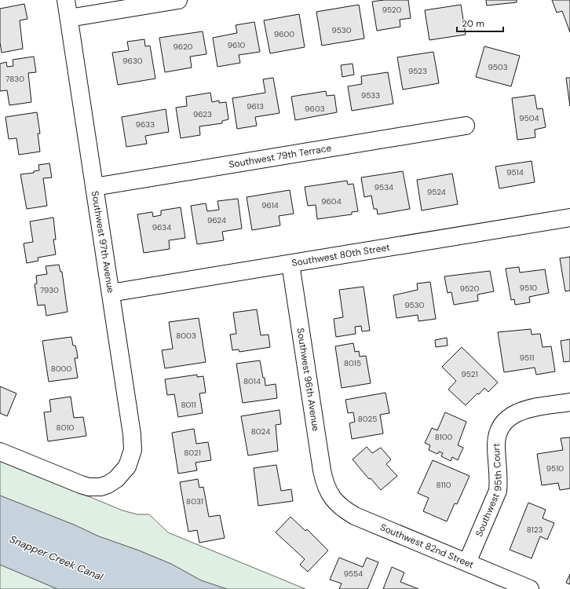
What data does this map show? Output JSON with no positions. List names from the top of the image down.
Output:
{
  "streets": {
    "street": [
      "Southwest 79th Terrace",
      "Southwest 97th Avenue",
      "Southwest 80th Street",
      "Southwest 96th Avenue",
      "Southwest 95th Court",
      "Southwest 82nd Street"
    ]
  },
  "crossings": [
    ["Southwest 79th Terrace", "Southwest 97th Avenue"],
    ["Southwest 97th Avenue", "Southwest 80th Street"],
    ["Southwest 80th Street", "Southwest 96th Avenue"],
    ["Southwest 96th Avenue", "Southwest 82nd Street"],
    ["Southwest 95th Court", "Southwest 82nd Street"]
  ],
  "water": ["Snapper Creek Canal"],
  "house_numbers": [
    "9520",
    "9530",
    "9600",
    "9610",
    "9620",
    "9630",
    "9503",
    "9523",
    "7830",
    "9533",
    "9613",
    "9603",
    "9623",
    "9504",
    "9633",
    "9514",
    "9534",
    "9524",
    "9604",
    "9614",
    "9624",
    "9634",
    "9510",
    "9520",
    "7930",
    "9530",
    "8003",
    "9511",
    "8015",
    "8000",
    "9521",
    "8014",
    "8011",
    "8025",
    "8010",
    "8024",
    "8100",
    "8021",
    "9510",
    "8110",
    "8031",
    "8123",
    "9554"
  ],
  "scale_bar": "20 m"
}
